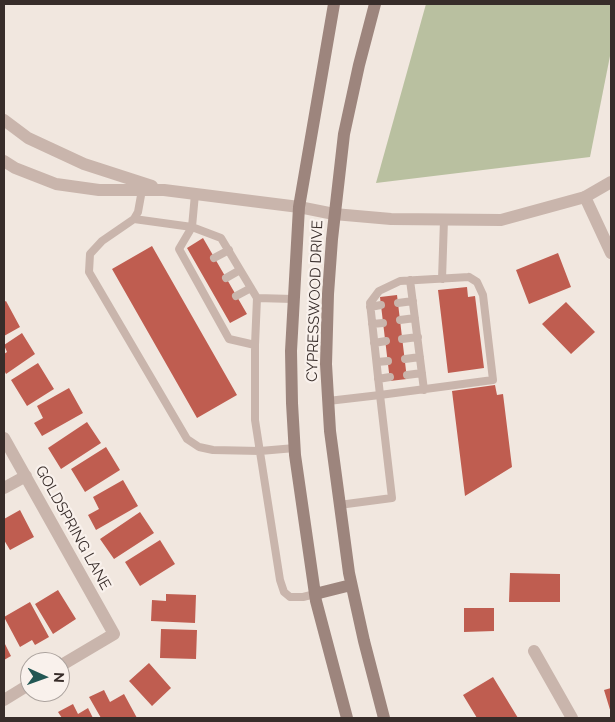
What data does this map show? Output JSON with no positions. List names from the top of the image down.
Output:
{
  "streets": {
    "main road": ["CYPRESSWOOD DRIVE"],
    "street": ["GOLDSPRING LANE"]
  },
  "north": "right"
}
